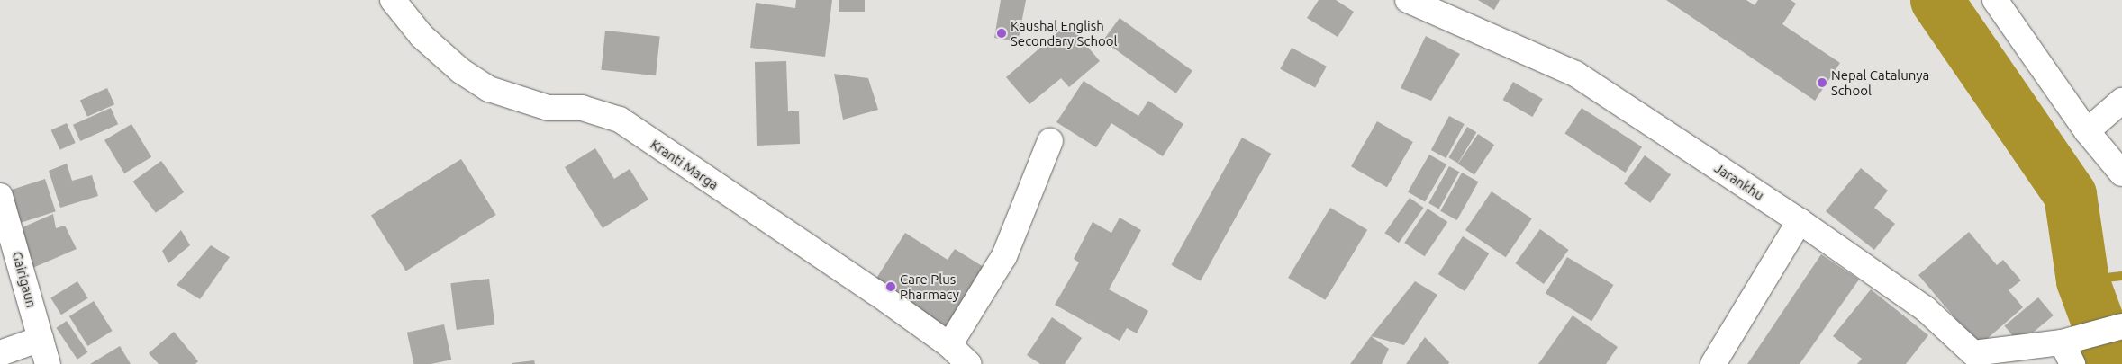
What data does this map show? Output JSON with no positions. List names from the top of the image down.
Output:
{
  "streets": {
    "street": ["Kranti Marga", "Jarankhu", "Gairigaun"]
  },
  "places": ["Kaushal English Secondary School", "Nepal Catalunya School", "Care Plus Pharmacy"]
}
